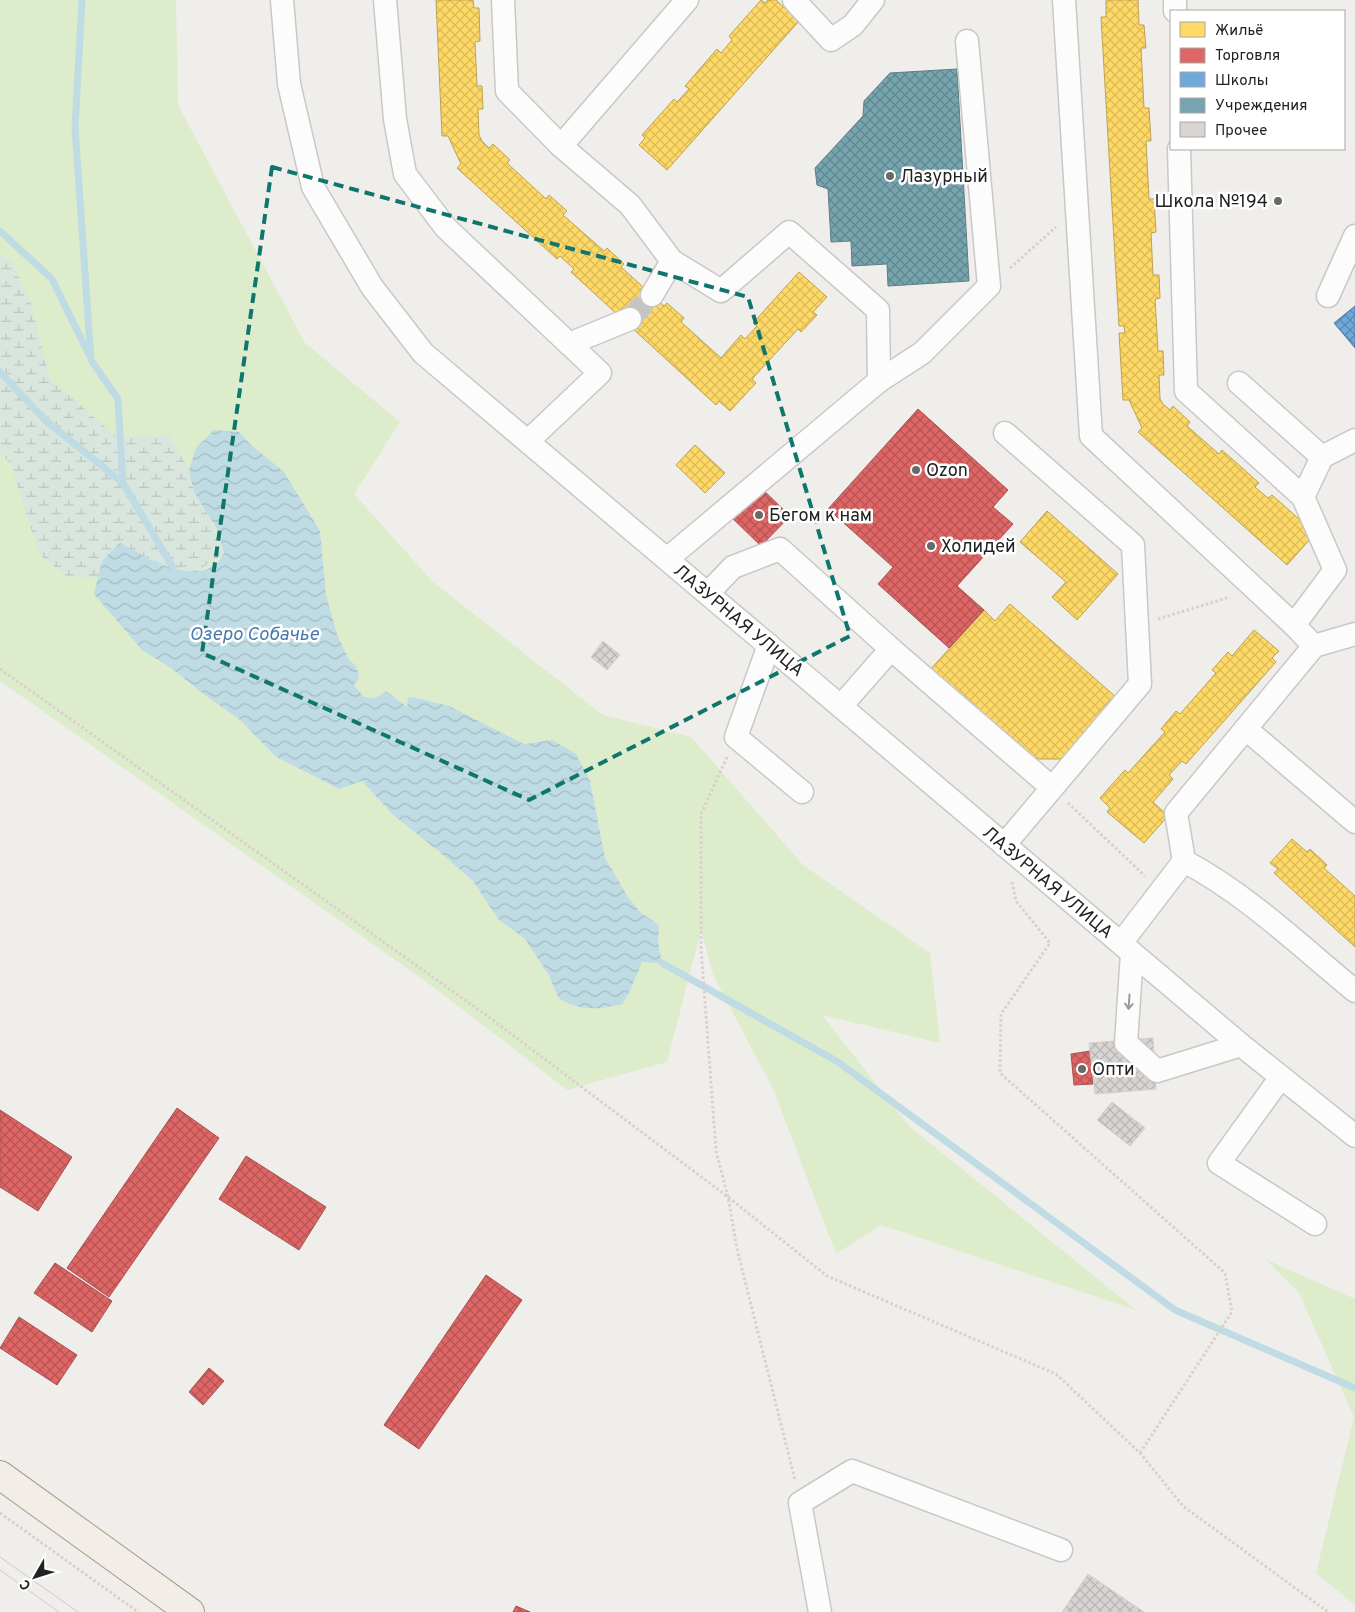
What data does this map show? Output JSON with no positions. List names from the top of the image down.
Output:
{
  "streets": {
    "street": ["ЛАЗУРНАЯ УЛИЦА"]
  },
  "water": ["Озеро Собачье"],
  "places": [
    "Лазурный",
    "Школа №194",
    "Ozon",
    "Бегом к нам",
    "Холидей",
    "Опти"
  ],
  "legend": [
    "Жильё",
    "Торговля",
    "Школы",
    "Учреждения",
    "Прочее"
  ],
  "north": "bottom left"
}
